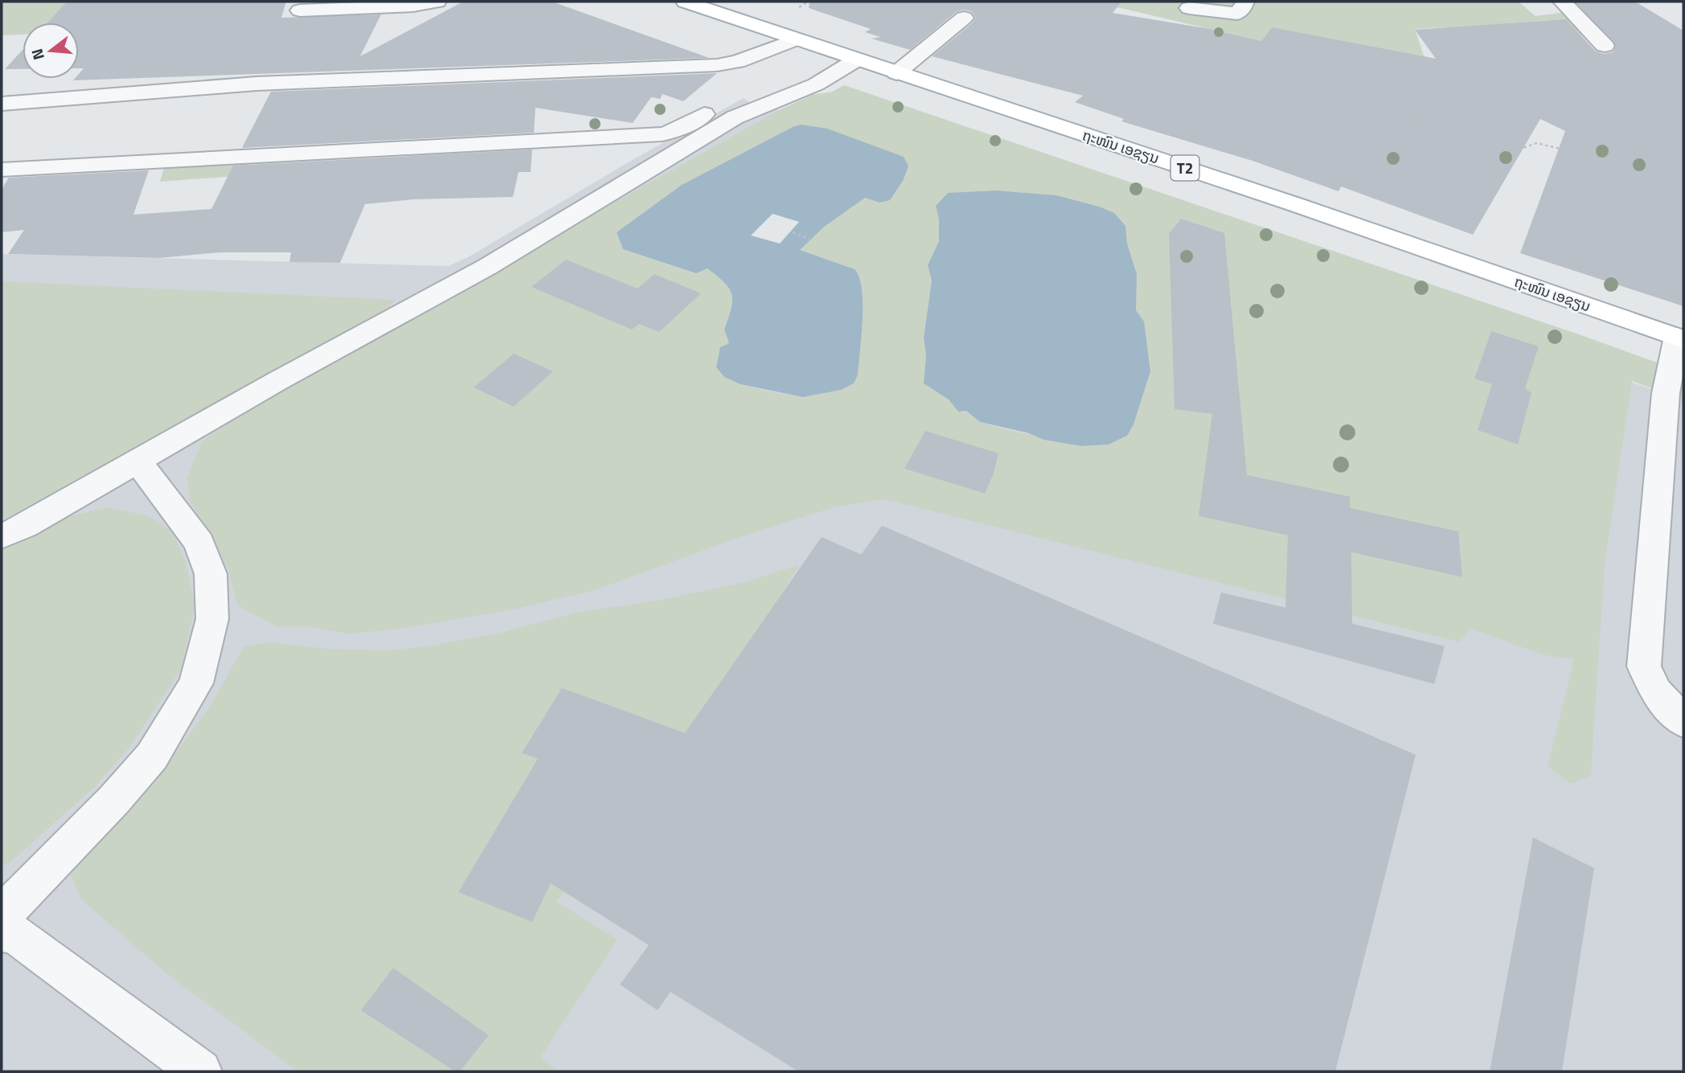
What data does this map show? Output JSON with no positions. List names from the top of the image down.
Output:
{
  "streets": {
    "main road": ["ຖະໜົນ ເອຊຽນ", "T2"]
  },
  "north": "left"
}
